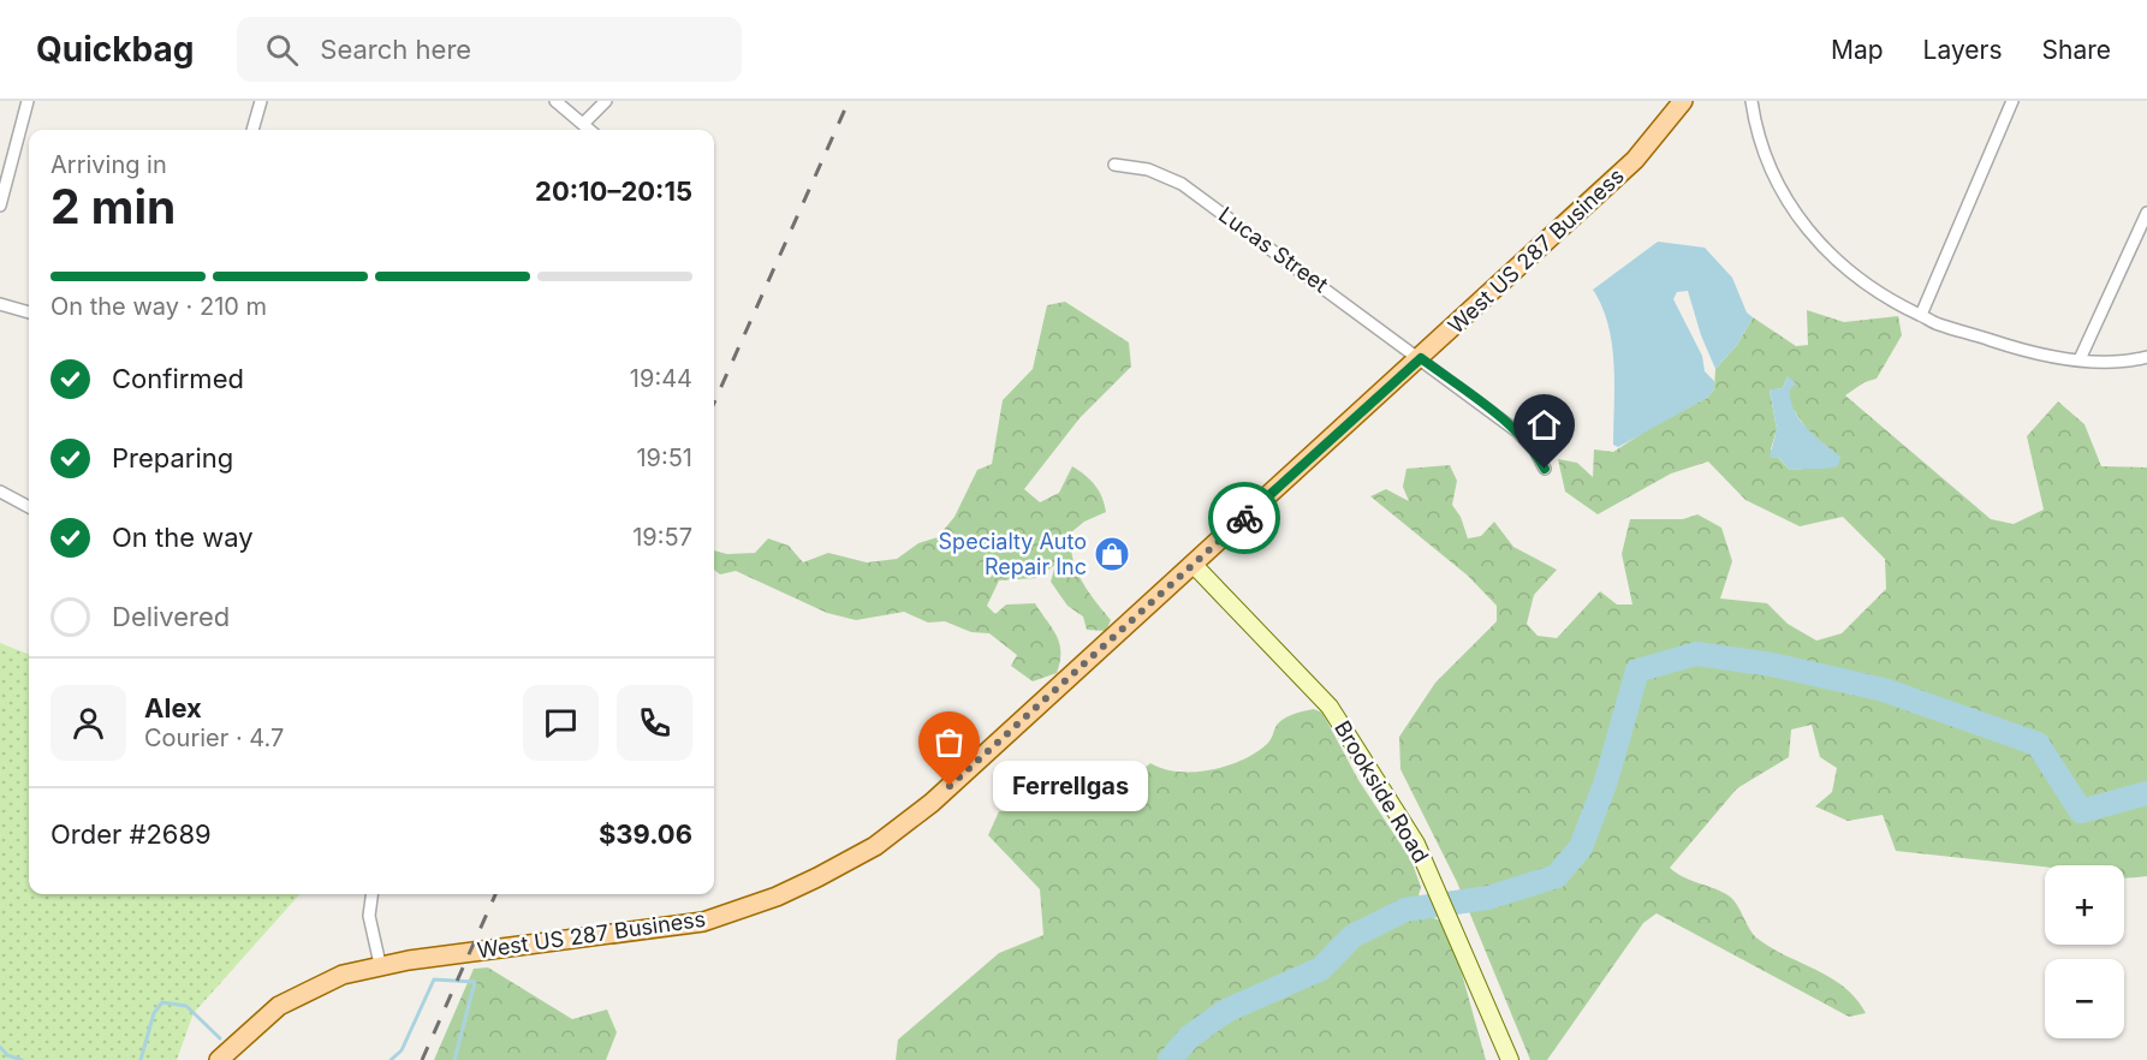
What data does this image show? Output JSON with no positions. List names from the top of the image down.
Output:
{
  "streets": {
    "main road": ["West US 287 Business", "Brookside Road"],
    "street": ["Lucas Street"]
  },
  "crossings": [
    ["Lucas Street", "West US 287 Business"],
    ["West US 287 Business", "Brookside Road"]
  ],
  "places": {
    "shop": ["Specialty Auto Repair Inc"],
    "other": ["Ferrellgas"]
  },
  "page": {
    "header": "Quickbag",
    "search": "Search here",
    "nav": ["Map", "Layers", "Share"],
    "heading": ["2 min", "Arriving in", "20:10–20:15"],
    "panel": [
      "Alex",
      "Courier · 4.7",
      "Order #2689",
      "$39.06"
    ],
    "bar": "On the way · 210 m",
    "list": [
      ["Confirmed", "19:44"],
      ["Preparing", "19:51"],
      ["On the way", "19:57"],
      "Delivered"
    ],
    "bubble": "Ferrellgas",
    "map_buttons": ["+", "−"]
  }
}
